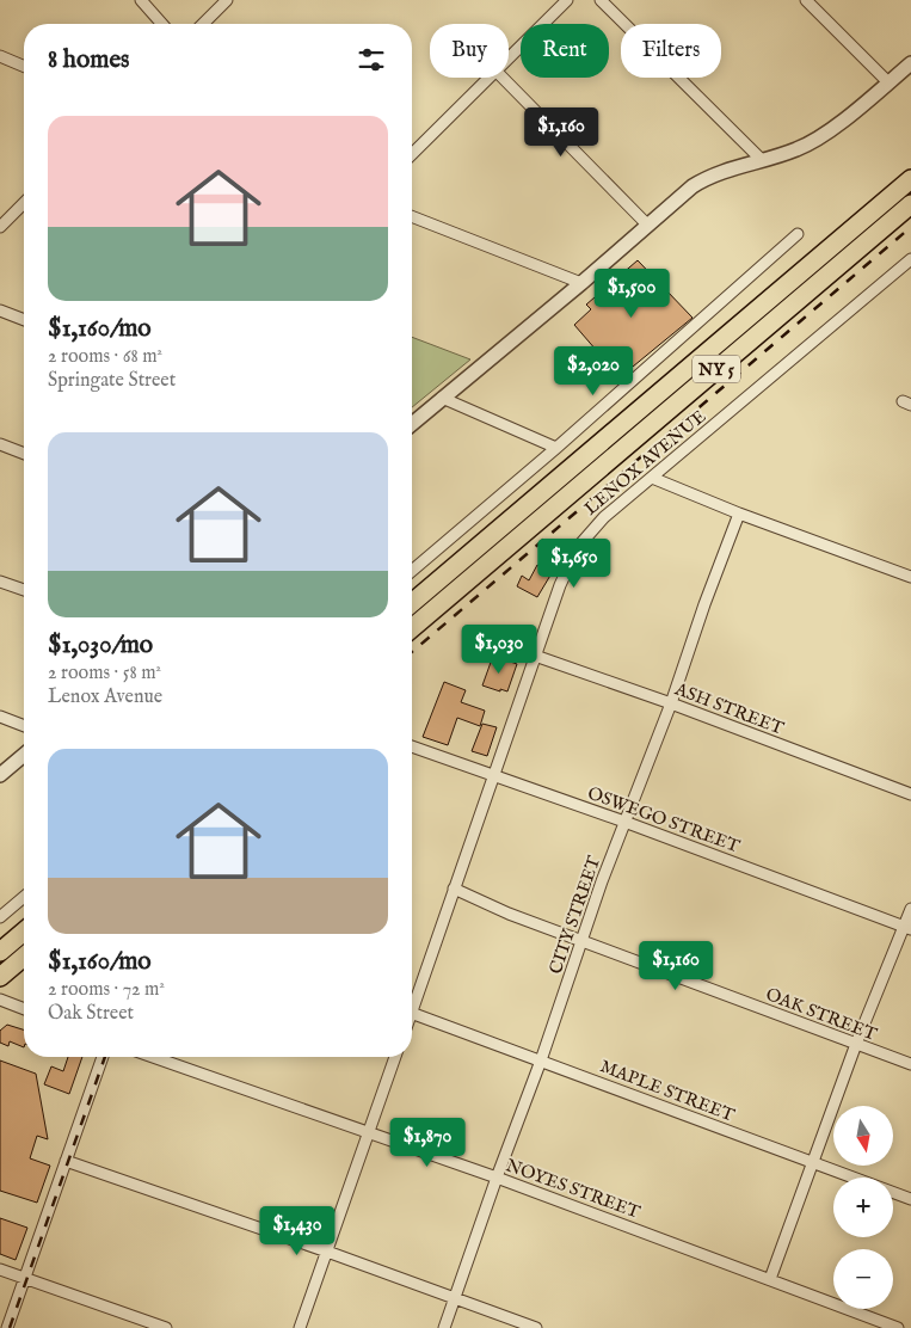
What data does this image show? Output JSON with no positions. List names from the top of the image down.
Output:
{
  "streets": {
    "highway": ["NY 5"],
    "street": [
      "LENOX AVENUE",
      "ASH STREET",
      "OSWEGO STREET",
      "CITY STREET",
      "OAK STREET",
      "MAPLE STREET",
      "NOYES STREET"
    ]
  },
  "crossings": [
    ["LENOX AVENUE", "ASH STREET"],
    ["LENOX AVENUE", "OSWEGO STREET"],
    ["LENOX AVENUE", "OAK STREET"],
    ["ASH STREET", "CITY STREET"],
    ["OSWEGO STREET", "CITY STREET"],
    ["CITY STREET", "OAK STREET"],
    ["CITY STREET", "MAPLE STREET"],
    ["CITY STREET", "NOYES STREET"]
  ],
  "north": "bottom",
  "page": {
    "chip": ["Buy", "Rent", "Filters"],
    "heading": "8 homes",
    "list": [
      {
        "name": "$1,160/mo",
        "note": "2 rooms · 68 m² · Springate Street"
      },
      {
        "name": "$1,030/mo",
        "note": "2 rooms · 58 m² · Lenox Avenue"
      },
      {
        "name": "$1,160/mo",
        "note": "2 rooms · 72 m² · Oak Street"
      }
    ],
    "price": [
      "$1,160",
      "$1,500",
      "$2,020",
      "$1,650",
      "$1,030",
      "$1,160",
      "$1,870",
      "$1,430"
    ],
    "map_buttons": ["+", "−"]
  }
}
